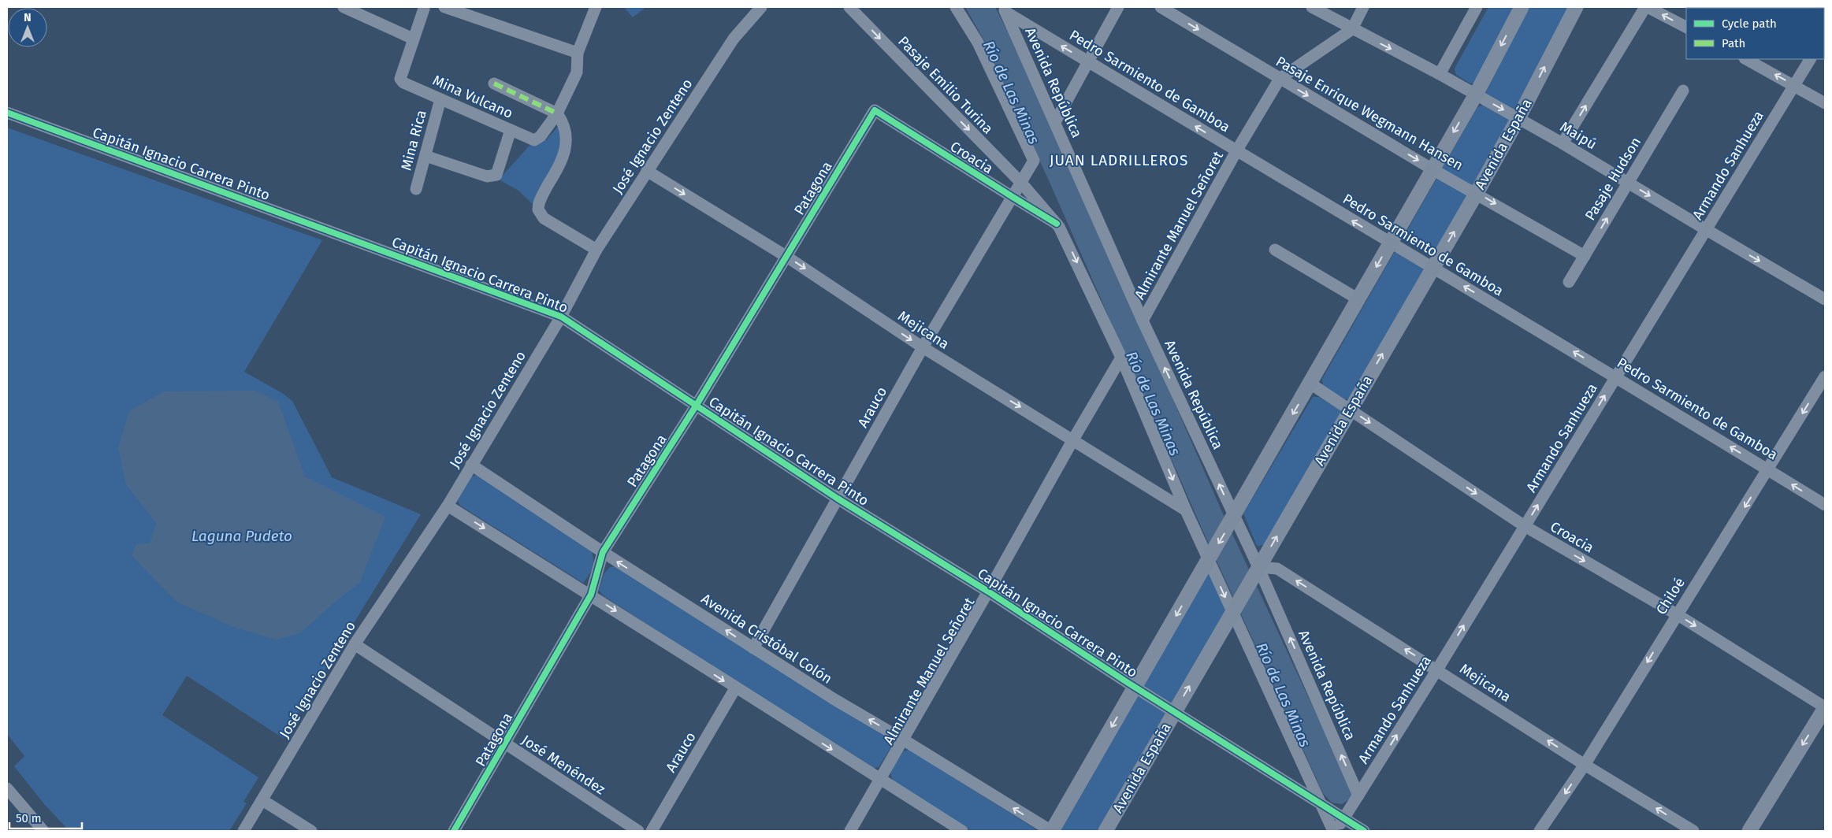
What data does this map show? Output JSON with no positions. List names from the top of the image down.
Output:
{
  "streets": {
    "main road": ["Avenida España"],
    "street": [
      "Pedro Sarmiento de Gamboa",
      "Avenida República",
      "Pasaje Emilio Turina",
      "Mina Vulcano",
      "Pasaje Enrique Wegmann Hansen",
      "Maipú",
      "José Ignacio Zenteno",
      "Mina Rica",
      "Croacia",
      "Capitán Ignacio Carrera Pinto",
      "Armando Sanhueza",
      "Pasaje Hudson",
      "Patagona",
      "Almirante Manuel Señoret",
      "Mejicana",
      "Arauco",
      "Chiloé",
      "Avenida Cristóbal Colón",
      "José Menéndez"
    ]
  },
  "crossings": [
    ["Pedro Sarmiento de Gamboa", "Avenida República"],
    ["Pedro Sarmiento de Gamboa", "Avenida España"],
    ["Pedro Sarmiento de Gamboa", "Armando Sanhueza"],
    ["Pedro Sarmiento de Gamboa", "Almirante Manuel Señoret"],
    ["Pedro Sarmiento de Gamboa", "Chiloé"],
    ["Avenida República", "Avenida España"],
    ["Avenida República", "Armando Sanhueza"],
    ["Avenida República", "Almirante Manuel Señoret"],
    ["Avenida República", "Mejicana"],
    ["Pasaje Emilio Turina", "Croacia"],
    ["Pasaje Emilio Turina", "Arauco"],
    ["Mina Vulcano", "Mina Rica"],
    ["Pasaje Enrique Wegmann Hansen", "Avenida España"],
    ["Pasaje Enrique Wegmann Hansen", "Pasaje Hudson"],
    ["Pasaje Enrique Wegmann Hansen", "Almirante Manuel Señoret"],
    ["Maipú", "Avenida España"],
    ["Maipú", "Armando Sanhueza"],
    ["Maipú", "Pasaje Hudson"],
    ["Maipú", "Almirante Manuel Señoret"],
    ["José Ignacio Zenteno", "Capitán Ignacio Carrera Pinto"],
    ["José Ignacio Zenteno", "Mejicana"],
    ["José Ignacio Zenteno", "Avenida Cristóbal Colón"],
    ["José Ignacio Zenteno", "José Menéndez"],
    ["Avenida España", "Croacia"],
    ["Avenida España", "Capitán Ignacio Carrera Pinto"],
    ["Avenida España", "Mejicana"],
    ["Croacia", "Armando Sanhueza"],
    ["Croacia", "Patagona"],
    ["Croacia", "Arauco"],
    ["Croacia", "Chiloé"],
    ["Capitán Ignacio Carrera Pinto", "Armando Sanhueza"],
    ["Capitán Ignacio Carrera Pinto", "Patagona"],
    ["Capitán Ignacio Carrera Pinto", "Almirante Manuel Señoret"],
    ["Capitán Ignacio Carrera Pinto", "Arauco"],
    ["Armando Sanhueza", "Mejicana"],
    ["Patagona", "Mejicana"],
    ["Patagona", "Avenida Cristóbal Colón"],
    ["Patagona", "José Menéndez"],
    ["Almirante Manuel Señoret", "Mejicana"],
    ["Almirante Manuel Señoret", "Avenida Cristóbal Colón"],
    ["Mejicana", "Arauco"],
    ["Mejicana", "Chiloé"],
    ["Arauco", "Avenida Cristóbal Colón"]
  ],
  "one_way": [
    "Pedro Sarmiento de Gamboa",
    "Pasaje Emilio Turina",
    "Pasaje Enrique Wegmann Hansen",
    "Maipú",
    "Croacia",
    "Armando Sanhueza",
    "Pasaje Hudson",
    "Chiloé"
  ],
  "districts": ["JUAN LADRILLEROS"],
  "water": ["Río de Las Minas", "Laguna Pudeto"],
  "legend": ["Cycle path", "Path"],
  "scale_bar": "50 m",
  "north": "top"
}
